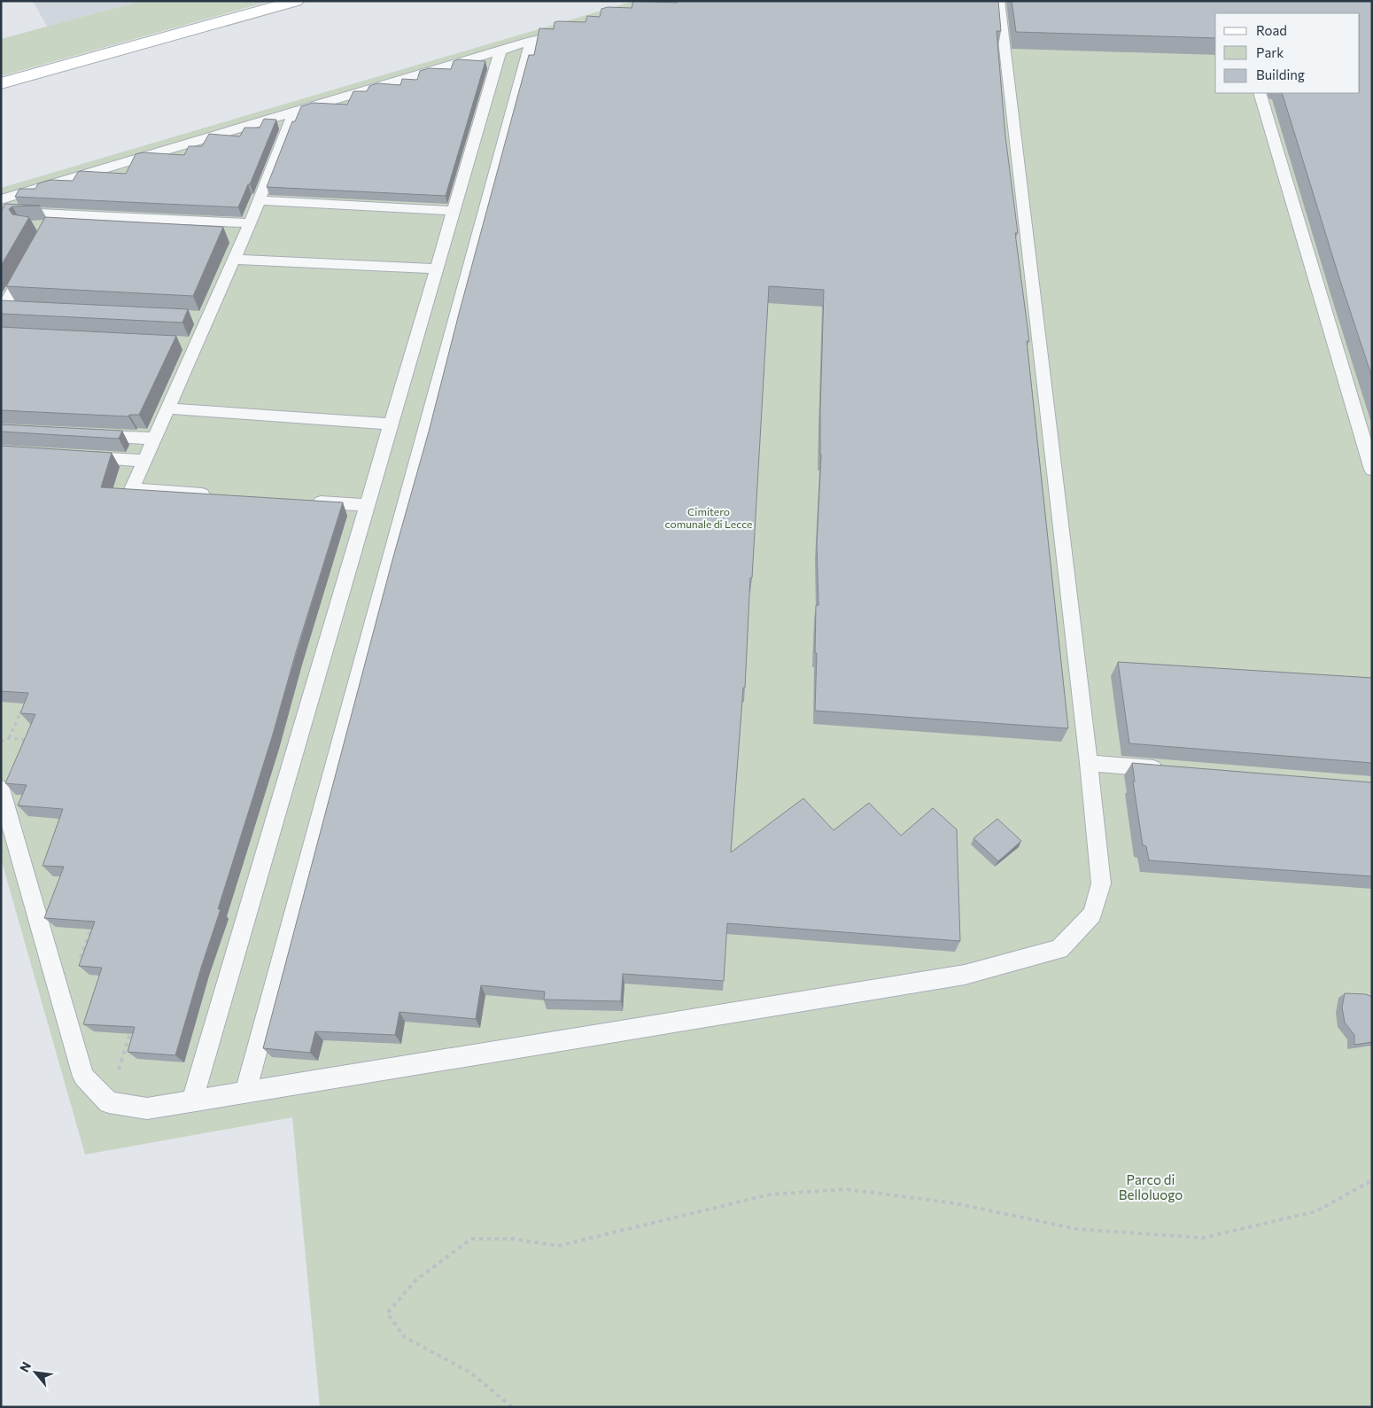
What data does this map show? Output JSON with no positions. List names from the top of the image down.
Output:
{
  "parks": ["Cimitero comunale di Lecce", "Parco di Belloluogo"],
  "legend": ["Road", "Park", "Building"],
  "north": "top left"
}
